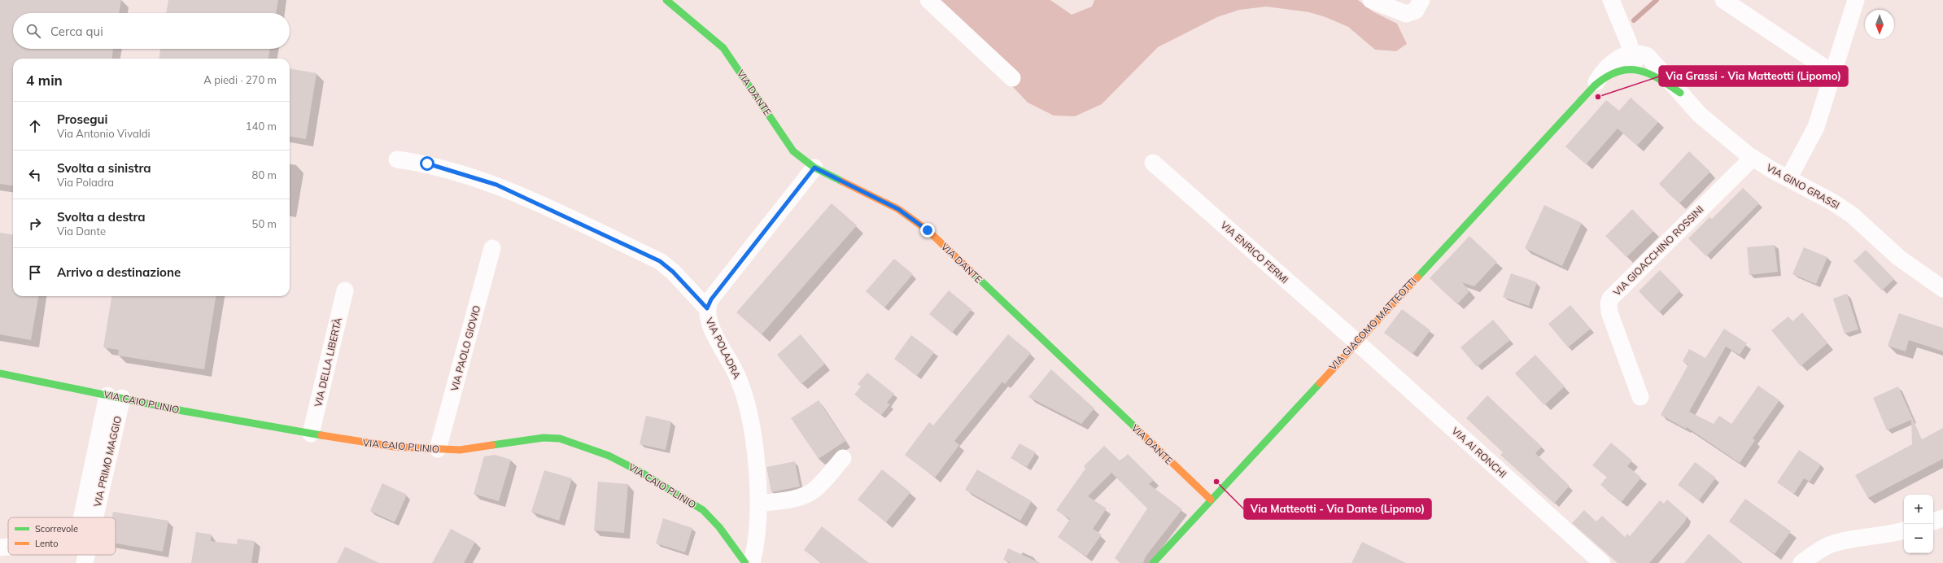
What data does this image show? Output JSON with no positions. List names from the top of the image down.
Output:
{
  "streets": {
    "street": [
      "VIA DANTE",
      "VIA GINO GRASSI",
      "VIA GIOACCHINO ROSSINI",
      "VIA ENRICO FERMI",
      "VIA GIACOMO MATTEOTTI",
      "VIA PAOLO GIOVIO",
      "VIA POLADRA",
      "VIA DELLA LIBERTÀ",
      "VIA CAIO PLINIO",
      "VIA AI RONCHI",
      "VIA PRIMO MAGGIO"
    ]
  },
  "crossings": [
    ["VIA DANTE", "VIA GIACOMO MATTEOTTI"],
    ["VIA DANTE", "VIA POLADRA"],
    ["VIA GINO GRASSI", "VIA GIOACCHINO ROSSINI"],
    ["VIA GINO GRASSI", "VIA GIACOMO MATTEOTTI"],
    ["VIA ENRICO FERMI", "VIA GIACOMO MATTEOTTI"],
    ["VIA ENRICO FERMI", "VIA AI RONCHI"],
    ["VIA GIACOMO MATTEOTTI", "VIA AI RONCHI"],
    ["VIA PAOLO GIOVIO", "VIA CAIO PLINIO"],
    ["VIA DELLA LIBERTÀ", "VIA CAIO PLINIO"],
    ["VIA CAIO PLINIO", "VIA PRIMO MAGGIO"]
  ],
  "places": ["Via Grassi - Via Matteotti (Lipomo)", "Via Matteotti - Via Dante (Lipomo)"],
  "legend": ["Scorrevole", "Lento"],
  "north": "bottom",
  "page": {
    "search": "Cerca qui",
    "heading": ["4 min", "A piedi · 270 m"],
    "list": [
      ["Prosegui", "Via Antonio Vivaldi", "140 m"],
      ["Svolta a sinistra", "Via Poladra", "80 m"],
      ["Svolta a destra", "Via Dante", "50 m"],
      "Arrivo a destinazione"
    ],
    "map_buttons": ["+", "−"]
  }
}
